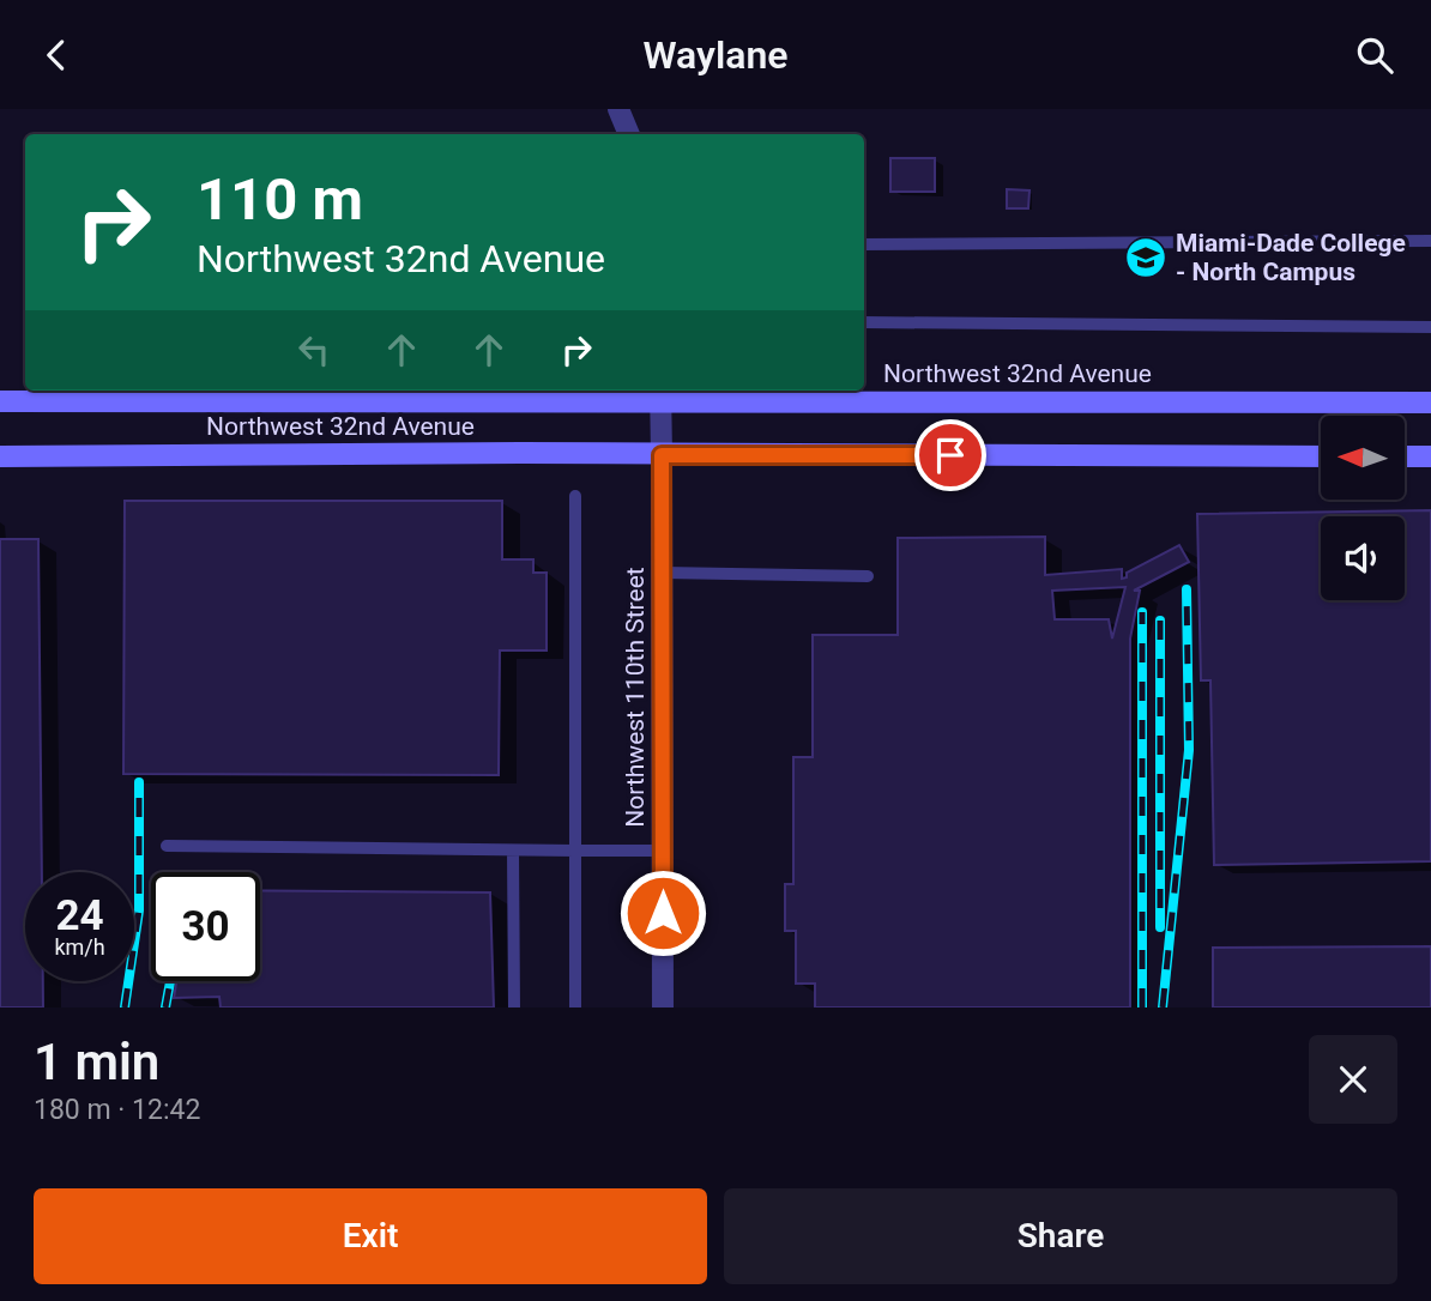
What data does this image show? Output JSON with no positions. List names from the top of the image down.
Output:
{
  "streets": {
    "main road": ["Northwest 32nd Avenue"],
    "street": ["Northwest 110th Street"]
  },
  "crossings": [
    ["Northwest 32nd Avenue", "Northwest 110th Street"]
  ],
  "places": {
    "school or university": ["Miami-Dade College - North Campus"]
  },
  "north": "left",
  "page": {
    "header": "Waylane",
    "turn": ["110 m", "Northwest 32nd Avenue"],
    "speed": "24 km/h",
    "limit": "30",
    "heading": ["1 min", "180 m · 12:42"],
    "buttons": ["Exit", "Share"]
  }
}
